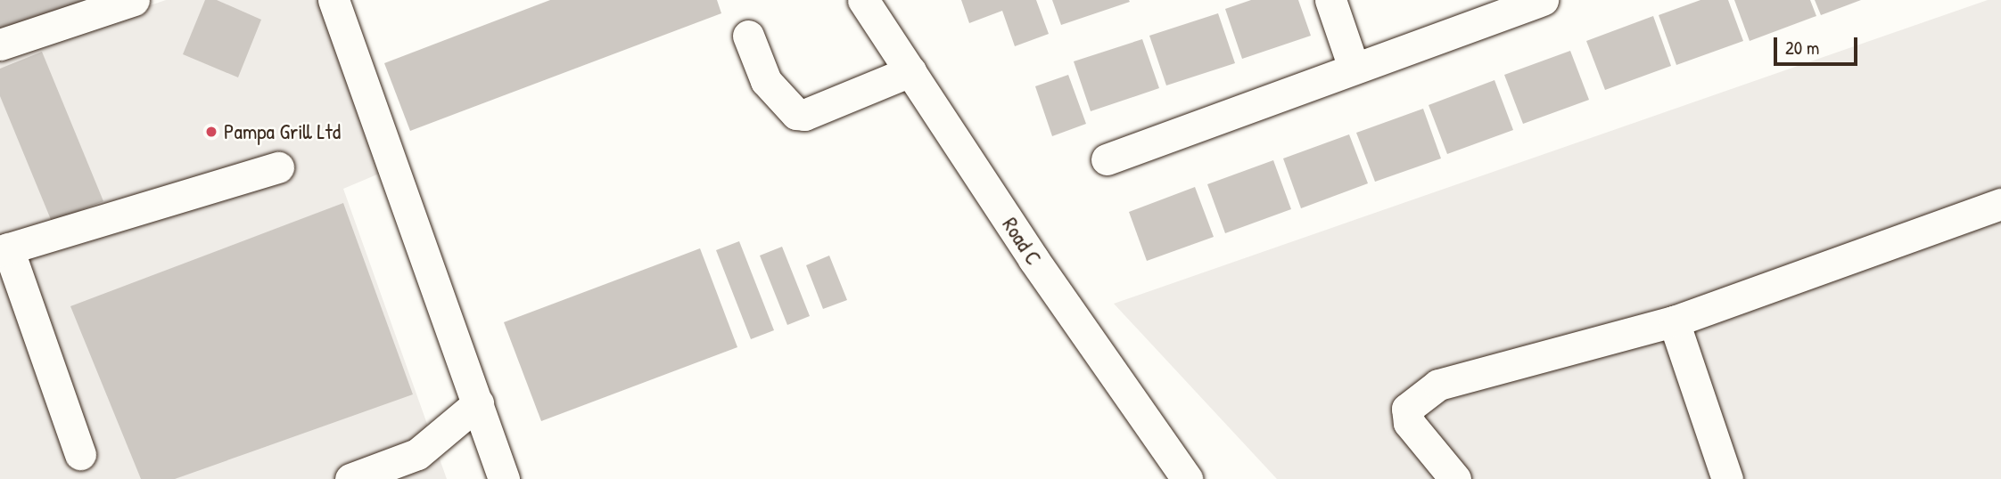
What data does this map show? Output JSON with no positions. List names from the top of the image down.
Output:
{
  "streets": {
    "street": ["Road C"]
  },
  "places": ["Pampa Grill Ltd"],
  "scale_bar": "20 m"
}
